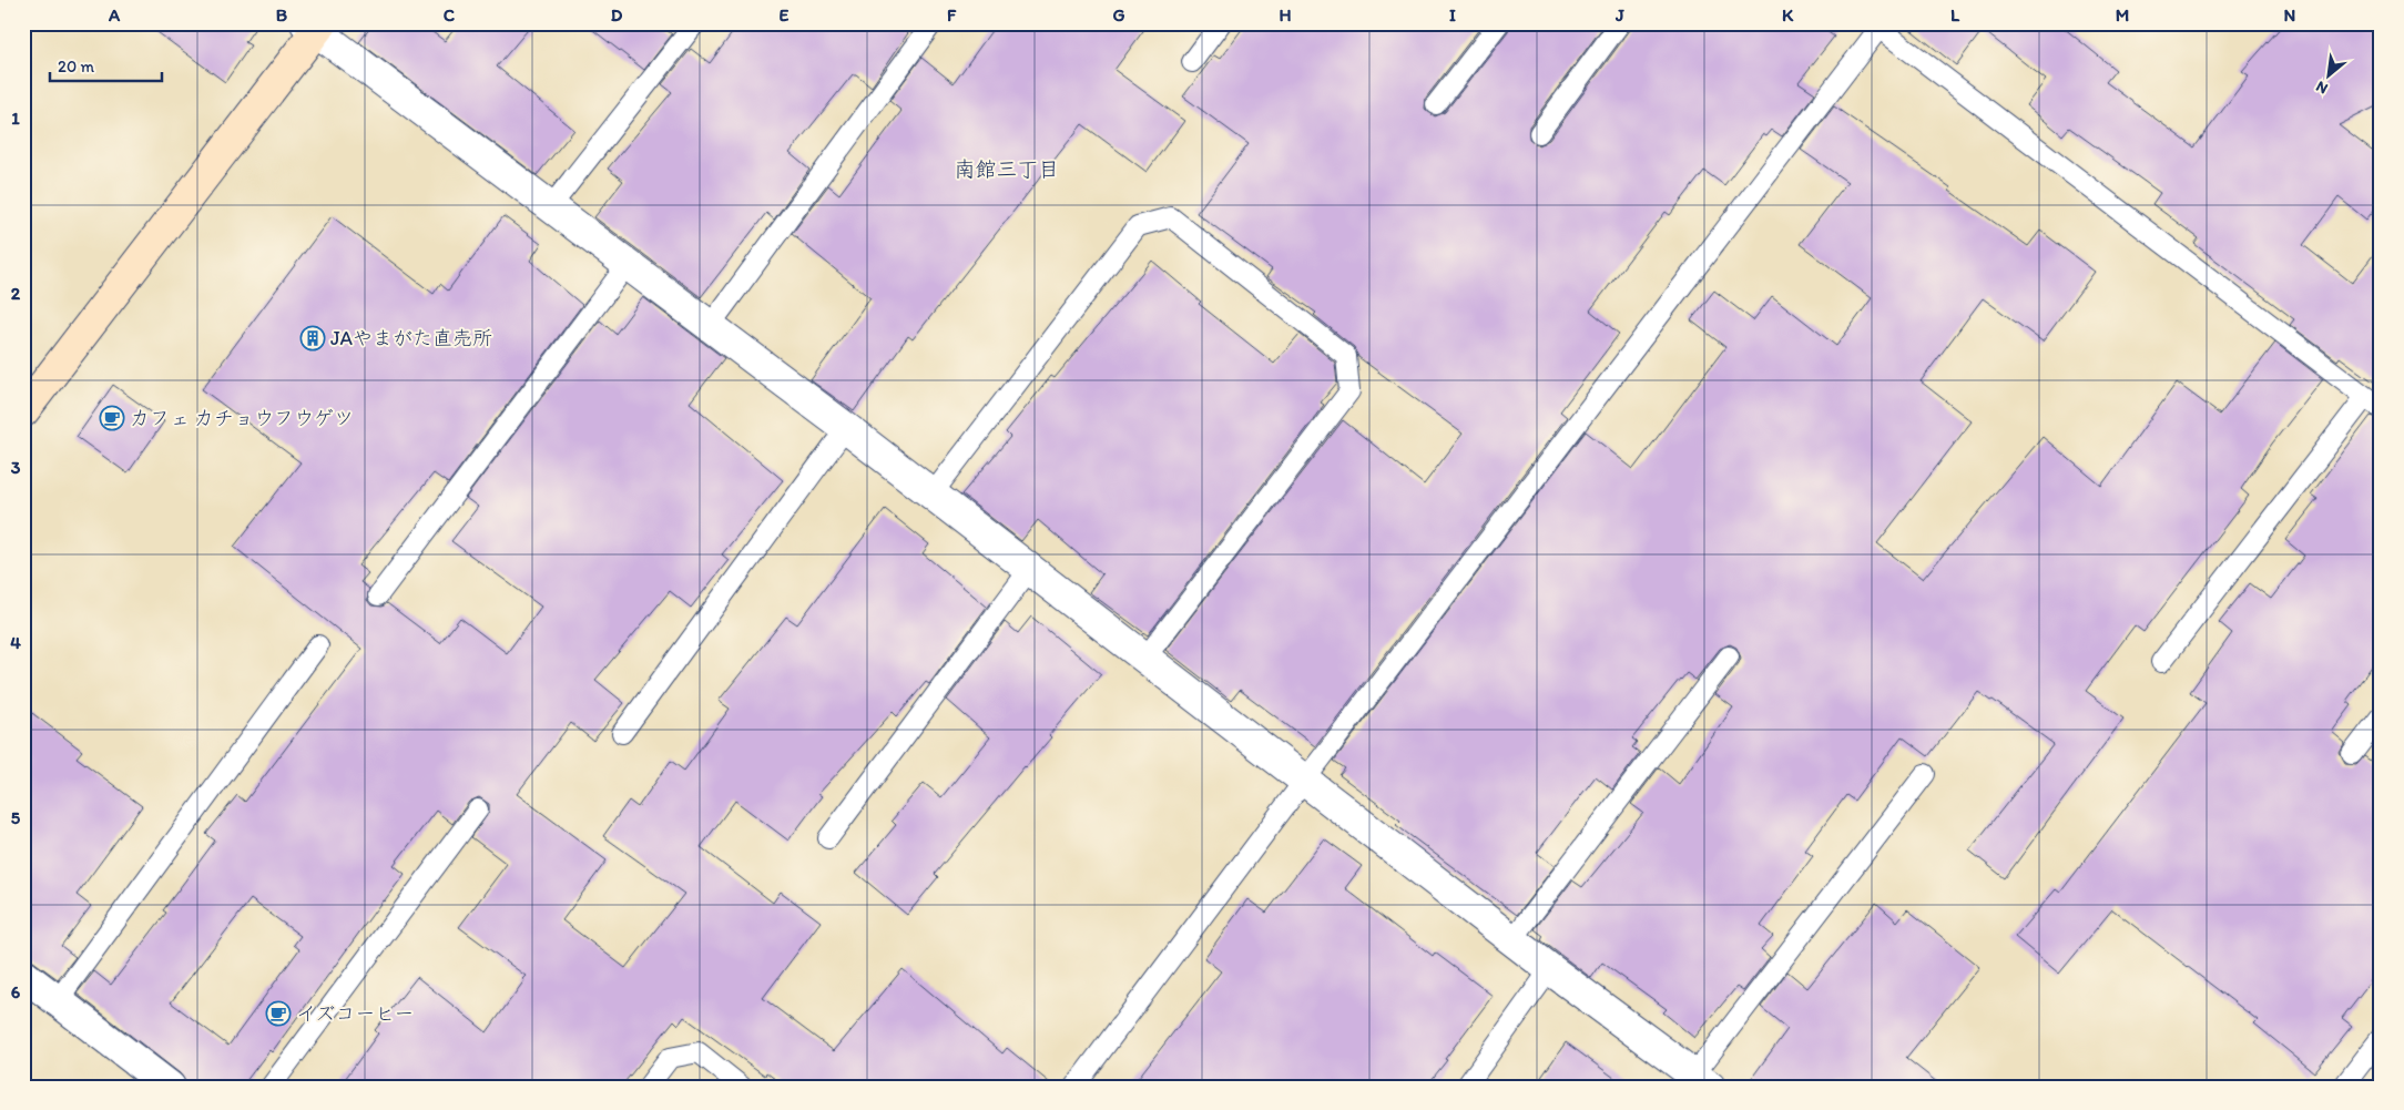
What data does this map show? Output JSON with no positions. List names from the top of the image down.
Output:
{
  "districts": ["南館三丁目"],
  "places": {
    "building": ["JAやまがた直売所"],
    "cafe": ["カフェ カチョウフウゲツ", "イズコーヒー"]
  },
  "scale_bar": "20 m",
  "north": "bottom left",
  "grid": {
    "columns": [
      "A",
      "B",
      "C",
      "D",
      "E",
      "F",
      "G",
      "H",
      "I",
      "J",
      "K",
      "L",
      "M",
      "N"
    ],
    "rows": [
      "1",
      "2",
      "3",
      "4",
      "5",
      "6"
    ]
  }
}
